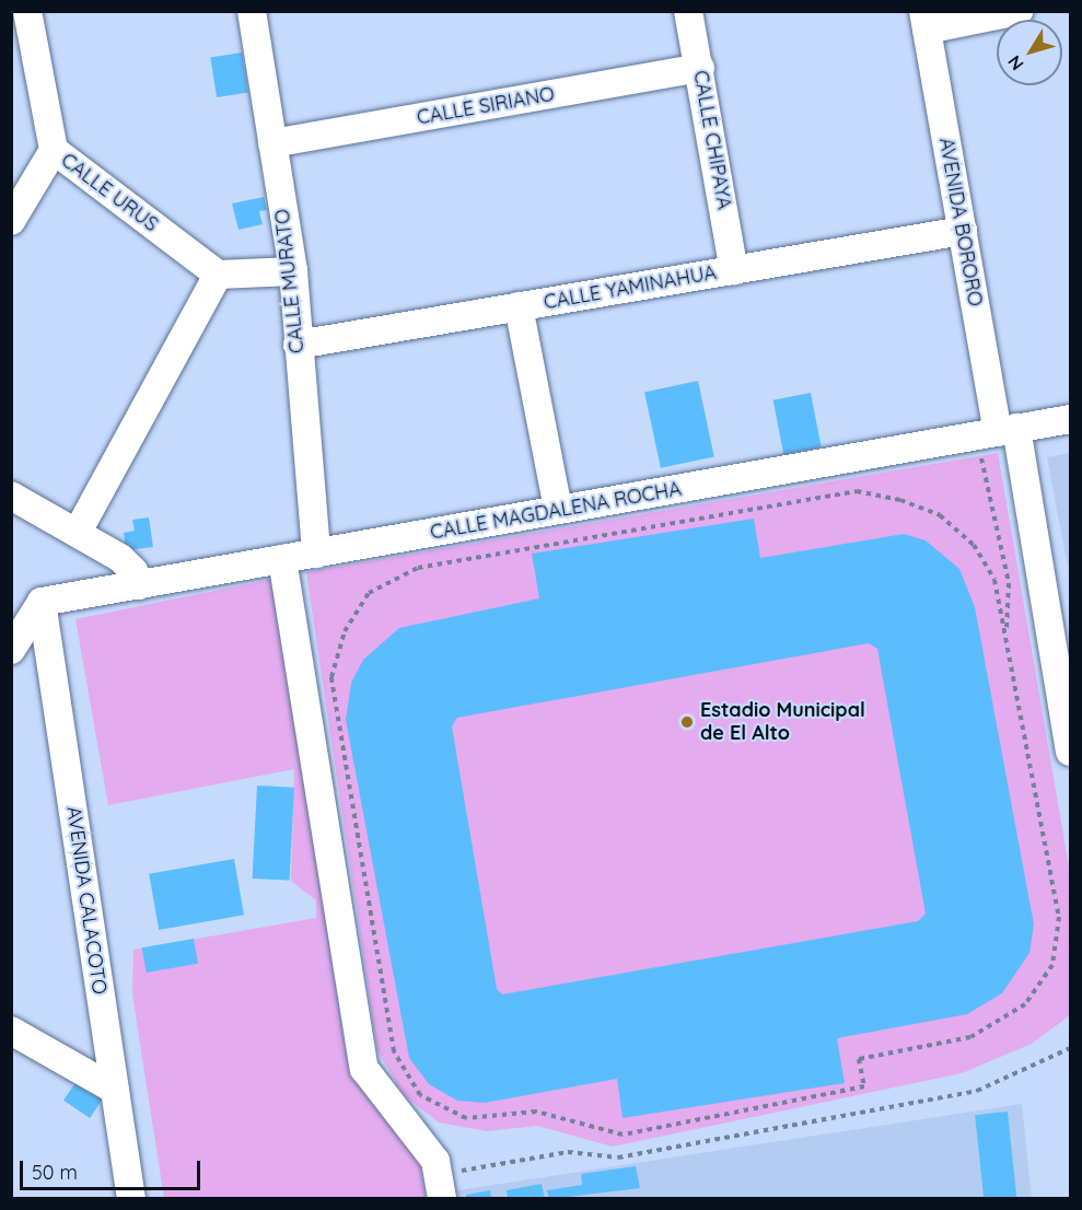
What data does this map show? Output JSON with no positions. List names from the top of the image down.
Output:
{
  "streets": {
    "street": [
      "CALLE SIRIANO",
      "CALLE CHIPAYA",
      "CALLE URUS",
      "AVENIDA BORORO",
      "CALLE MURATO",
      "CALLE YAMINAHUA",
      "CALLE MAGDALENA ROCHA",
      "AVENIDA CALACOTO"
    ]
  },
  "crossings": [
    ["CALLE SIRIANO", "CALLE CHIPAYA"],
    ["CALLE SIRIANO", "CALLE MURATO"],
    ["CALLE CHIPAYA", "CALLE YAMINAHUA"],
    ["AVENIDA BORORO", "CALLE YAMINAHUA"],
    ["AVENIDA BORORO", "CALLE MAGDALENA ROCHA"],
    ["CALLE MURATO", "CALLE YAMINAHUA"],
    ["CALLE MURATO", "CALLE MAGDALENA ROCHA"],
    ["CALLE MAGDALENA ROCHA", "AVENIDA CALACOTO"]
  ],
  "places": ["Estadio Municipal de El Alto"],
  "scale_bar": "50 m",
  "north": "bottom left"
}
